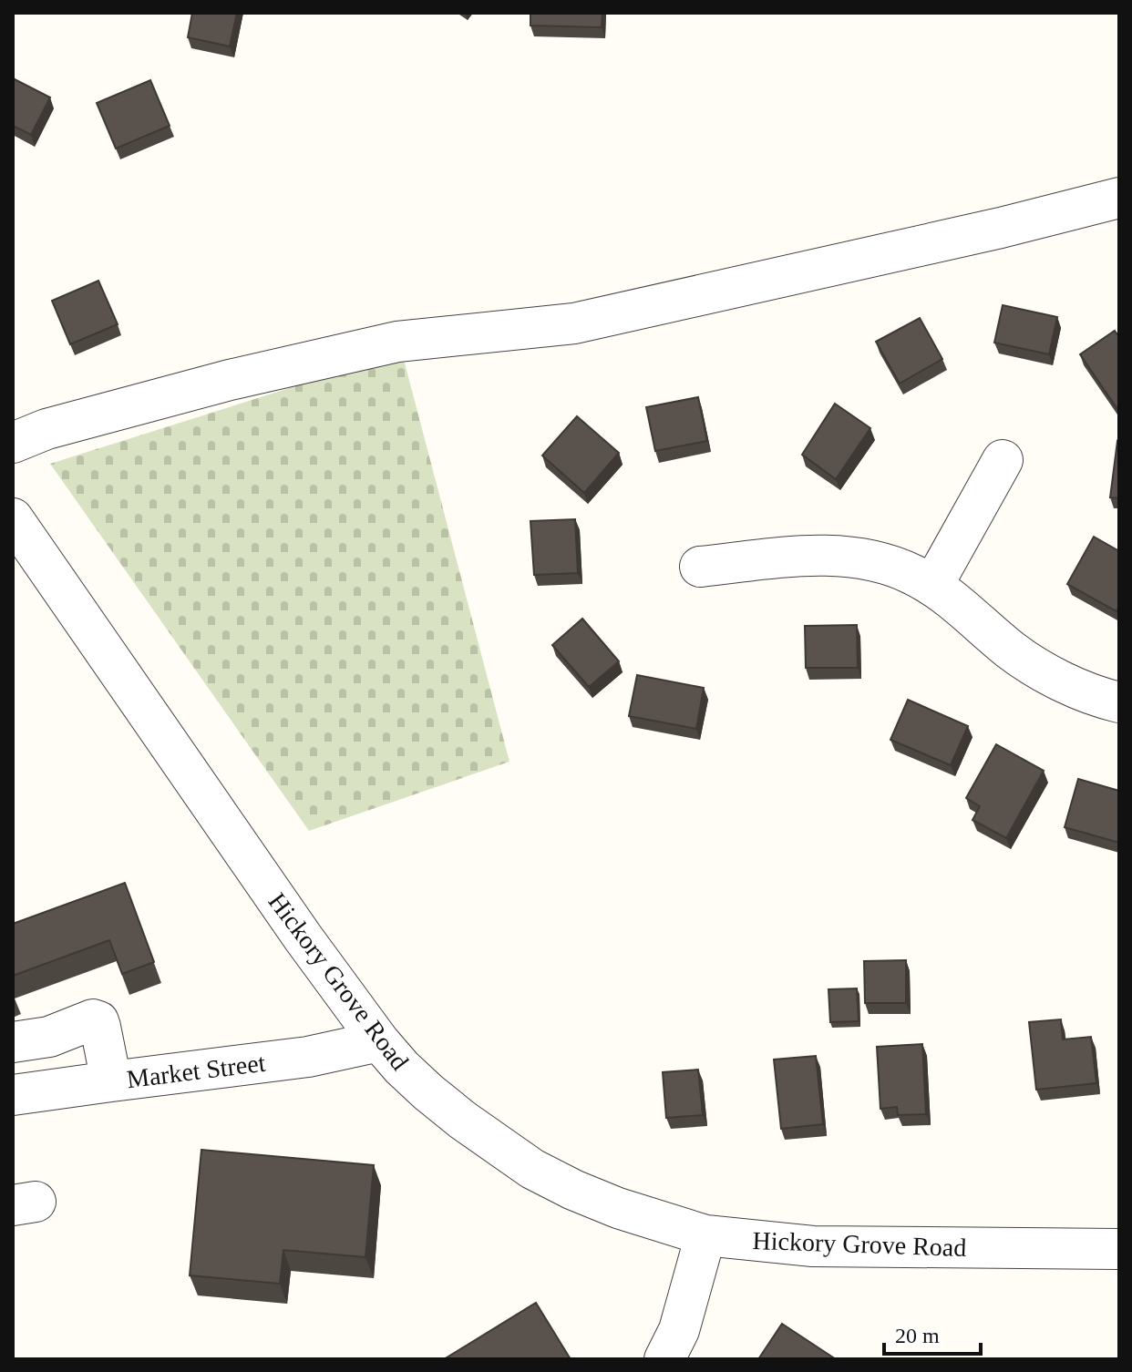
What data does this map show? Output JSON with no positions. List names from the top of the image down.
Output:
{
  "streets": {
    "street": ["Hickory Grove Road", "Market Street"]
  },
  "crossings": [
    ["Hickory Grove Road", "Market Street"]
  ],
  "scale_bar": "20 m"
}
